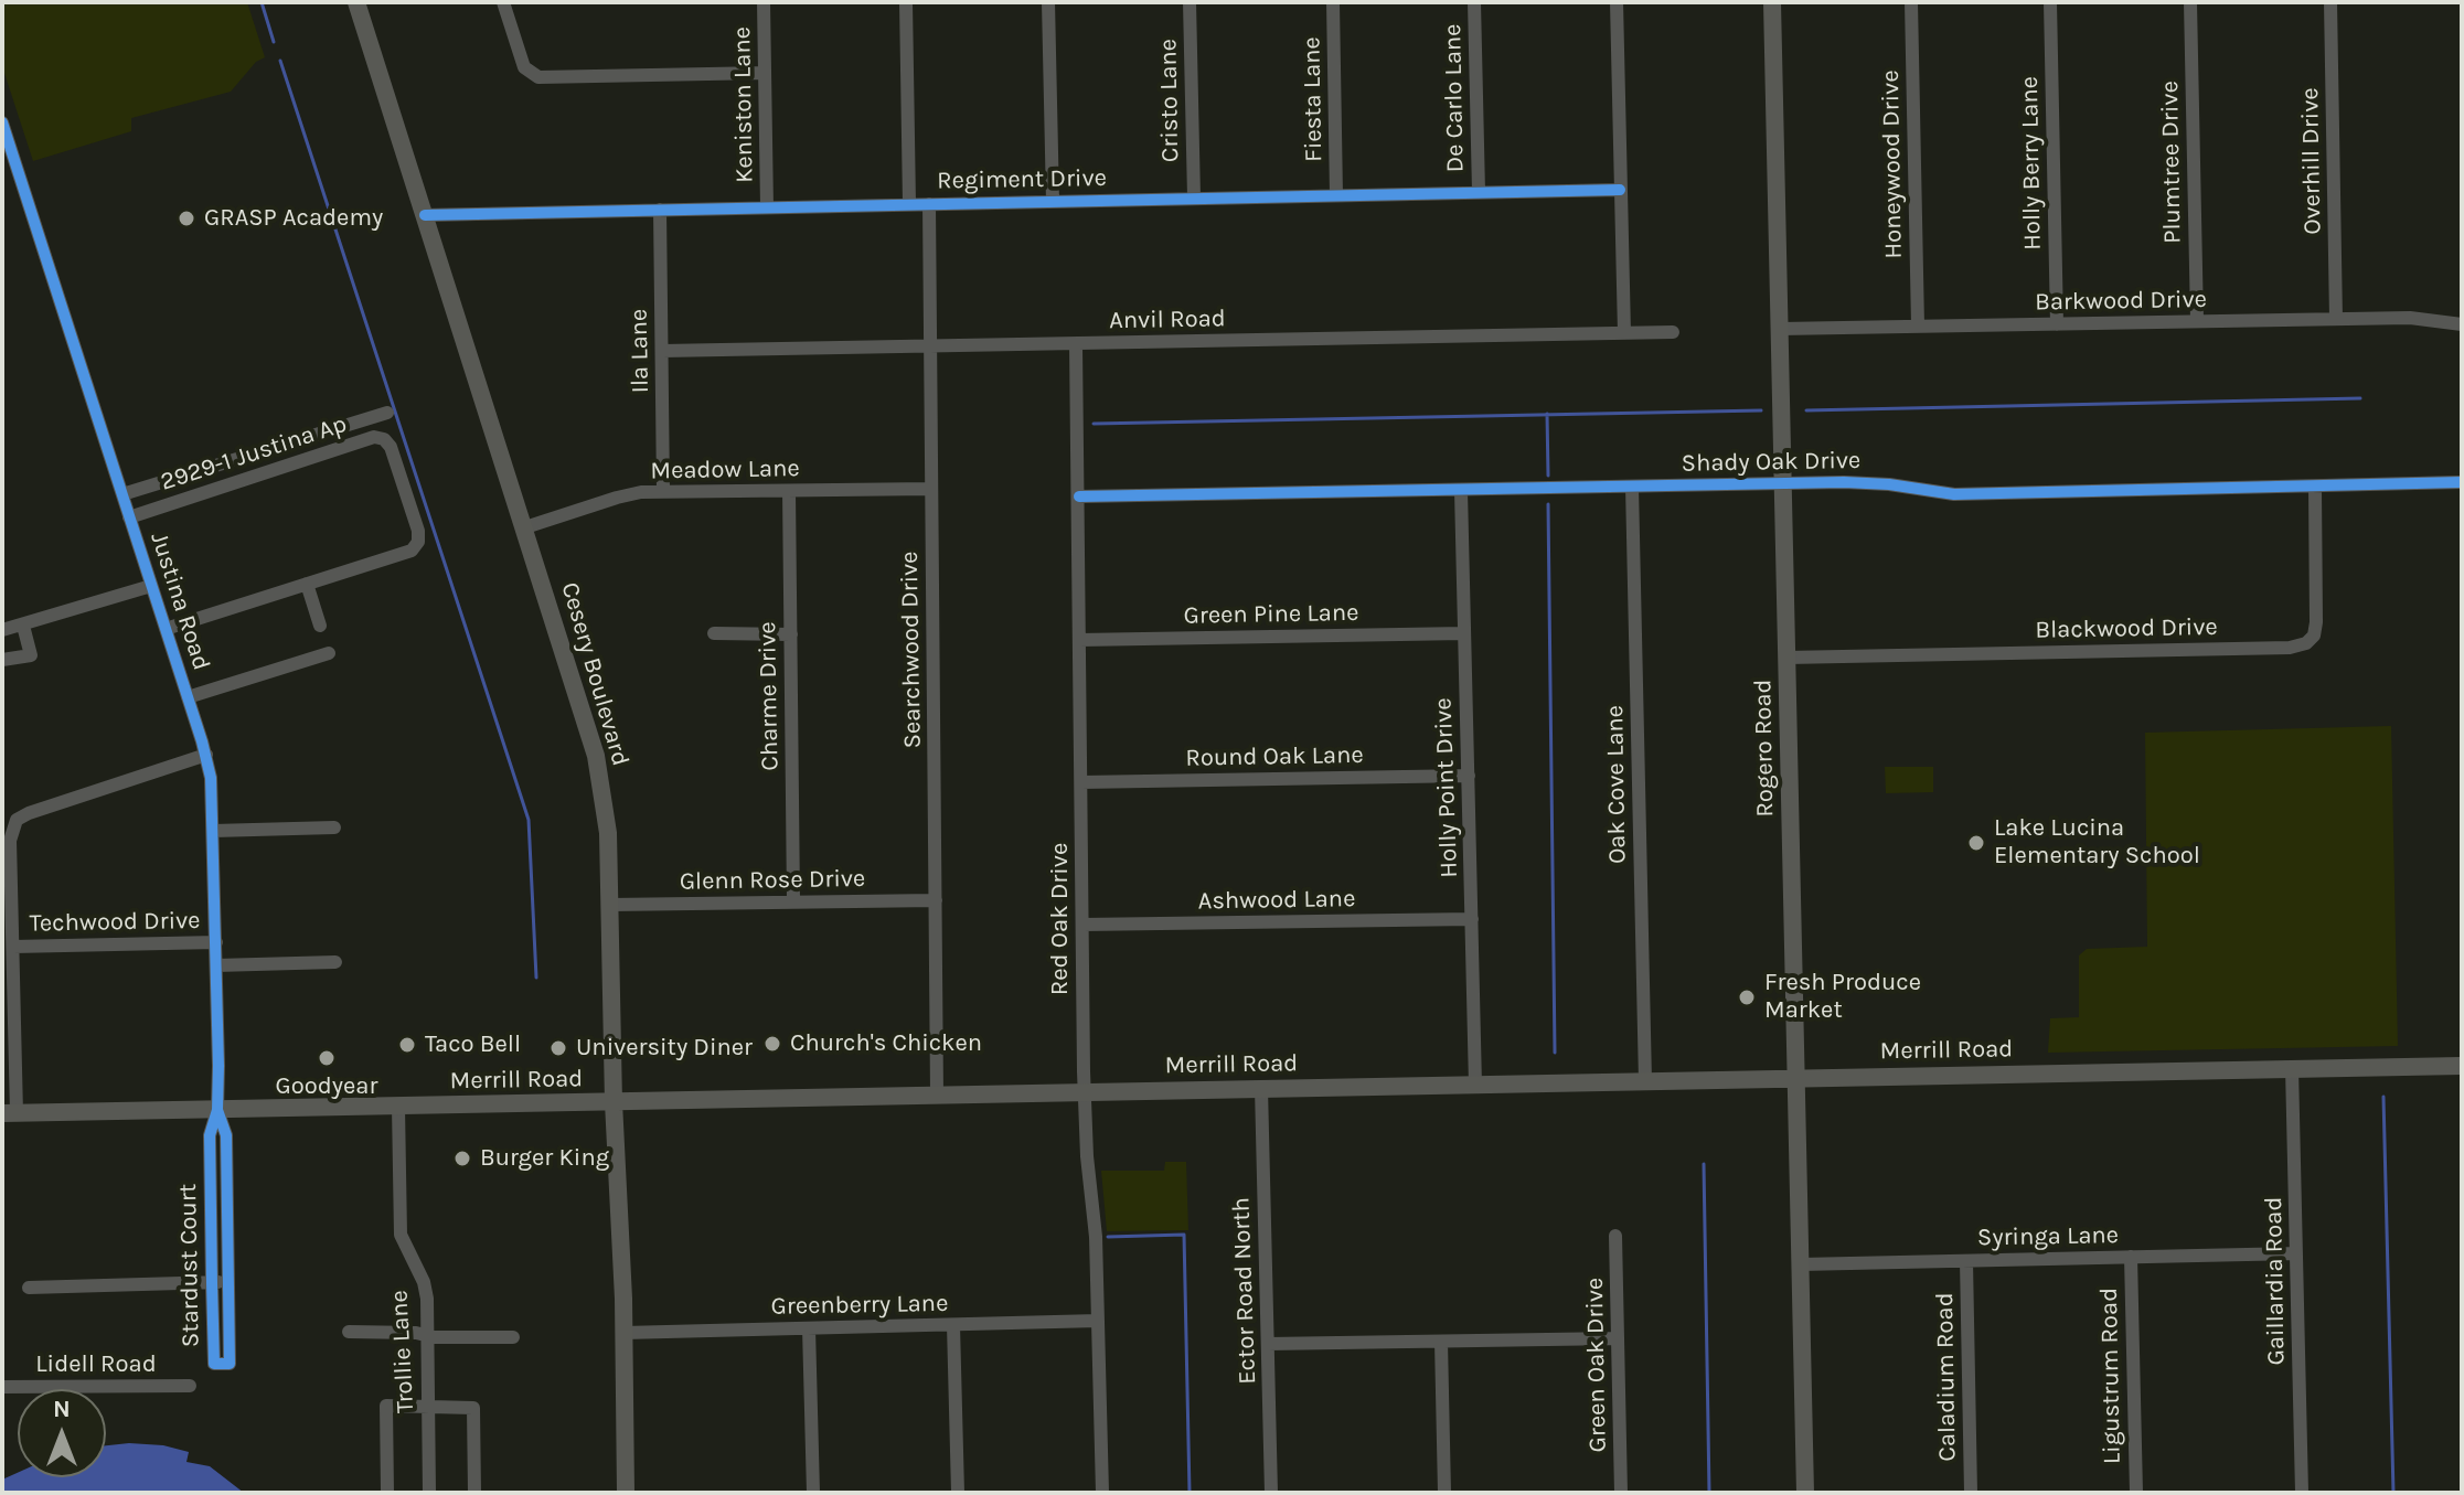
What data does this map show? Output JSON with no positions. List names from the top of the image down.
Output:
{
  "streets": {
    "main road": ["Cesery Boulevard", "Rogero Road", "Merrill Road"],
    "street": [
      "De Carlo Lane",
      "Fiesta Lane",
      "Cristo Lane",
      "Keniston Lane",
      "Overhill Drive",
      "Plumtree Drive",
      "Holly Berry Lane",
      "Honeywood Drive",
      "Regiment Drive",
      "Barkwood Drive",
      "Anvil Road",
      "Ila Lane",
      "2929-1 Justina Ap",
      "Shady Oak Drive",
      "Meadow Lane",
      "Justina Road",
      "Green Pine Lane",
      "Blackwood Drive",
      "Searchwood Drive",
      "Charme Drive",
      "Round Oak Lane",
      "Oak Cove Lane",
      "Holly Point Drive",
      "Glenn Rose Drive",
      "Ashwood Lane",
      "Red Oak Drive",
      "Techwood Drive",
      "Syringa Lane",
      "Stardust Court",
      "Gaillardia Road",
      "Ector Road North",
      "Greenberry Lane",
      "Trollie Lane",
      "Lidell Road",
      "Green Oak Drive",
      "Ligustrum Road",
      "Caladium Road"
    ]
  },
  "crossings": [
    ["De Carlo Lane", "Regiment Drive"],
    ["Fiesta Lane", "Regiment Drive"],
    ["Cristo Lane", "Regiment Drive"],
    ["Keniston Lane", "Regiment Drive"],
    ["Overhill Drive", "Barkwood Drive"],
    ["Plumtree Drive", "Barkwood Drive"],
    ["Holly Berry Lane", "Barkwood Drive"],
    ["Honeywood Drive", "Barkwood Drive"],
    ["Regiment Drive", "Ila Lane"],
    ["Regiment Drive", "Searchwood Drive"],
    ["Regiment Drive", "Cesery Boulevard"],
    ["Barkwood Drive", "Rogero Road"],
    ["Anvil Road", "Ila Lane"],
    ["Anvil Road", "Searchwood Drive"],
    ["Anvil Road", "Red Oak Drive"],
    ["Ila Lane", "Meadow Lane"],
    ["2929-1 Justina Ap", "Justina Road"],
    ["Shady Oak Drive", "Blackwood Drive"],
    ["Shady Oak Drive", "Rogero Road"],
    ["Shady Oak Drive", "Oak Cove Lane"],
    ["Shady Oak Drive", "Holly Point Drive"],
    ["Shady Oak Drive", "Red Oak Drive"],
    ["Meadow Lane", "Searchwood Drive"],
    ["Meadow Lane", "Cesery Boulevard"],
    ["Meadow Lane", "Charme Drive"],
    ["Justina Road", "Techwood Drive"],
    ["Justina Road", "Merrill Road"],
    ["Justina Road", "Stardust Court"],
    ["Green Pine Lane", "Holly Point Drive"],
    ["Green Pine Lane", "Red Oak Drive"],
    ["Blackwood Drive", "Rogero Road"],
    ["Searchwood Drive", "Glenn Rose Drive"],
    ["Searchwood Drive", "Merrill Road"],
    ["Cesery Boulevard", "Glenn Rose Drive"],
    ["Cesery Boulevard", "Merrill Road"],
    ["Cesery Boulevard", "Greenberry Lane"],
    ["Charme Drive", "Glenn Rose Drive"],
    ["Rogero Road", "Merrill Road"],
    ["Rogero Road", "Syringa Lane"],
    ["Round Oak Lane", "Holly Point Drive"],
    ["Round Oak Lane", "Red Oak Drive"],
    ["Oak Cove Lane", "Merrill Road"],
    ["Holly Point Drive", "Ashwood Lane"],
    ["Holly Point Drive", "Merrill Road"],
    ["Ashwood Lane", "Red Oak Drive"],
    ["Red Oak Drive", "Merrill Road"],
    ["Red Oak Drive", "Greenberry Lane"],
    ["Merrill Road", "Stardust Court"],
    ["Merrill Road", "Gaillardia Road"],
    ["Merrill Road", "Ector Road North"],
    ["Merrill Road", "Trollie Lane"],
    ["Syringa Lane", "Gaillardia Road"],
    ["Syringa Lane", "Ligustrum Road"],
    ["Syringa Lane", "Caladium Road"]
  ],
  "places": [
    "GRASP Academy",
    "Lake Lucina Elementary School",
    "Fresh Produce Market",
    "Church's Chicken",
    "Taco Bell",
    "University Diner",
    "Goodyear",
    "Burger King"
  ],
  "north": "top"
}
